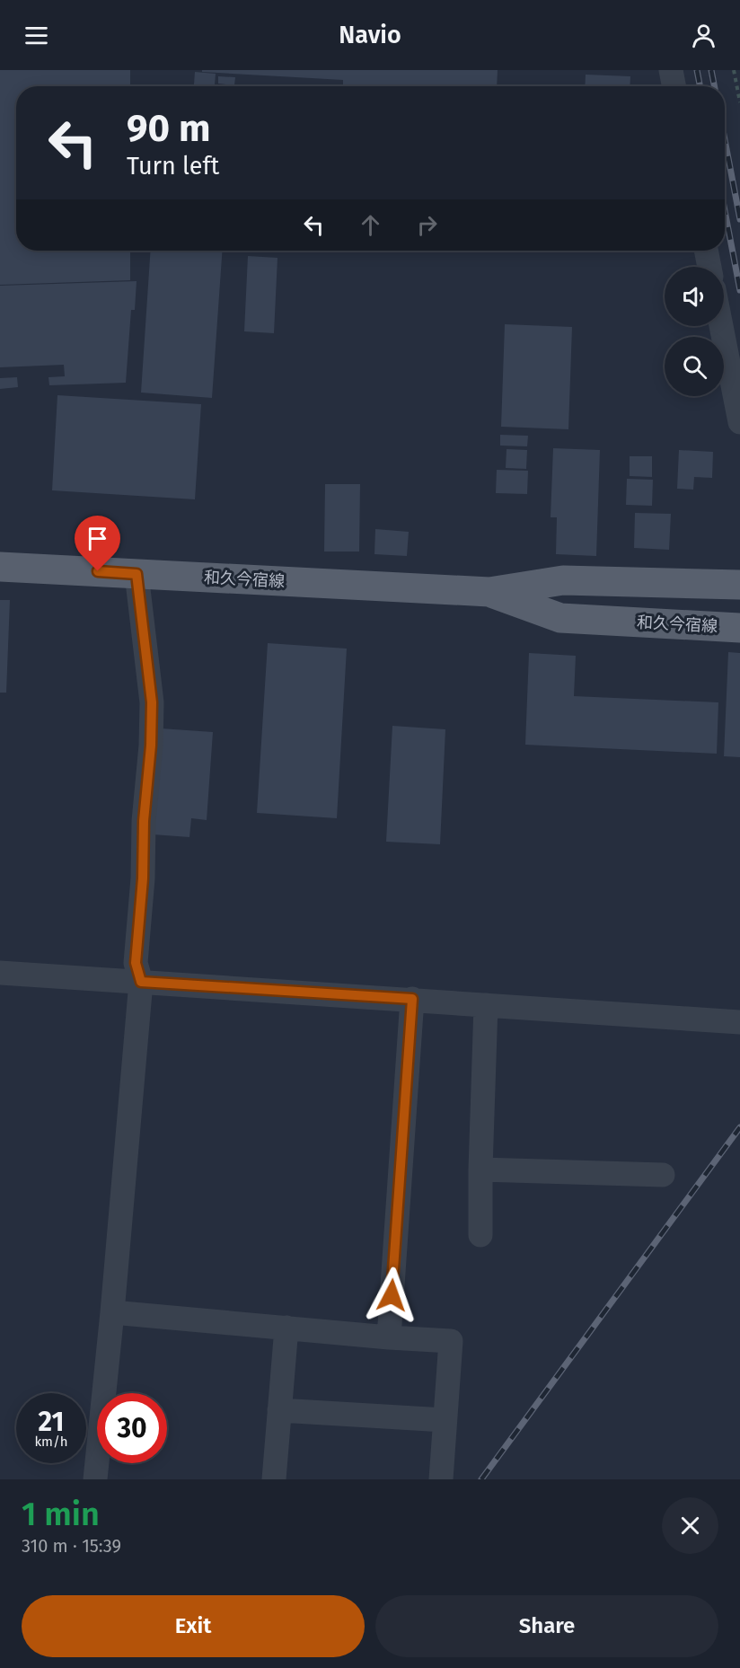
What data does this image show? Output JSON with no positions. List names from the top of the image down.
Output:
{
  "streets": {
    "main road": ["和久今宿線"]
  },
  "page": {
    "header": "Navio",
    "turn": ["90 m", "Turn left"],
    "speed": "21 km/h",
    "limit": "30",
    "heading": ["1 min", "310 m · 15:39"],
    "buttons": ["Exit", "Share"]
  }
}
